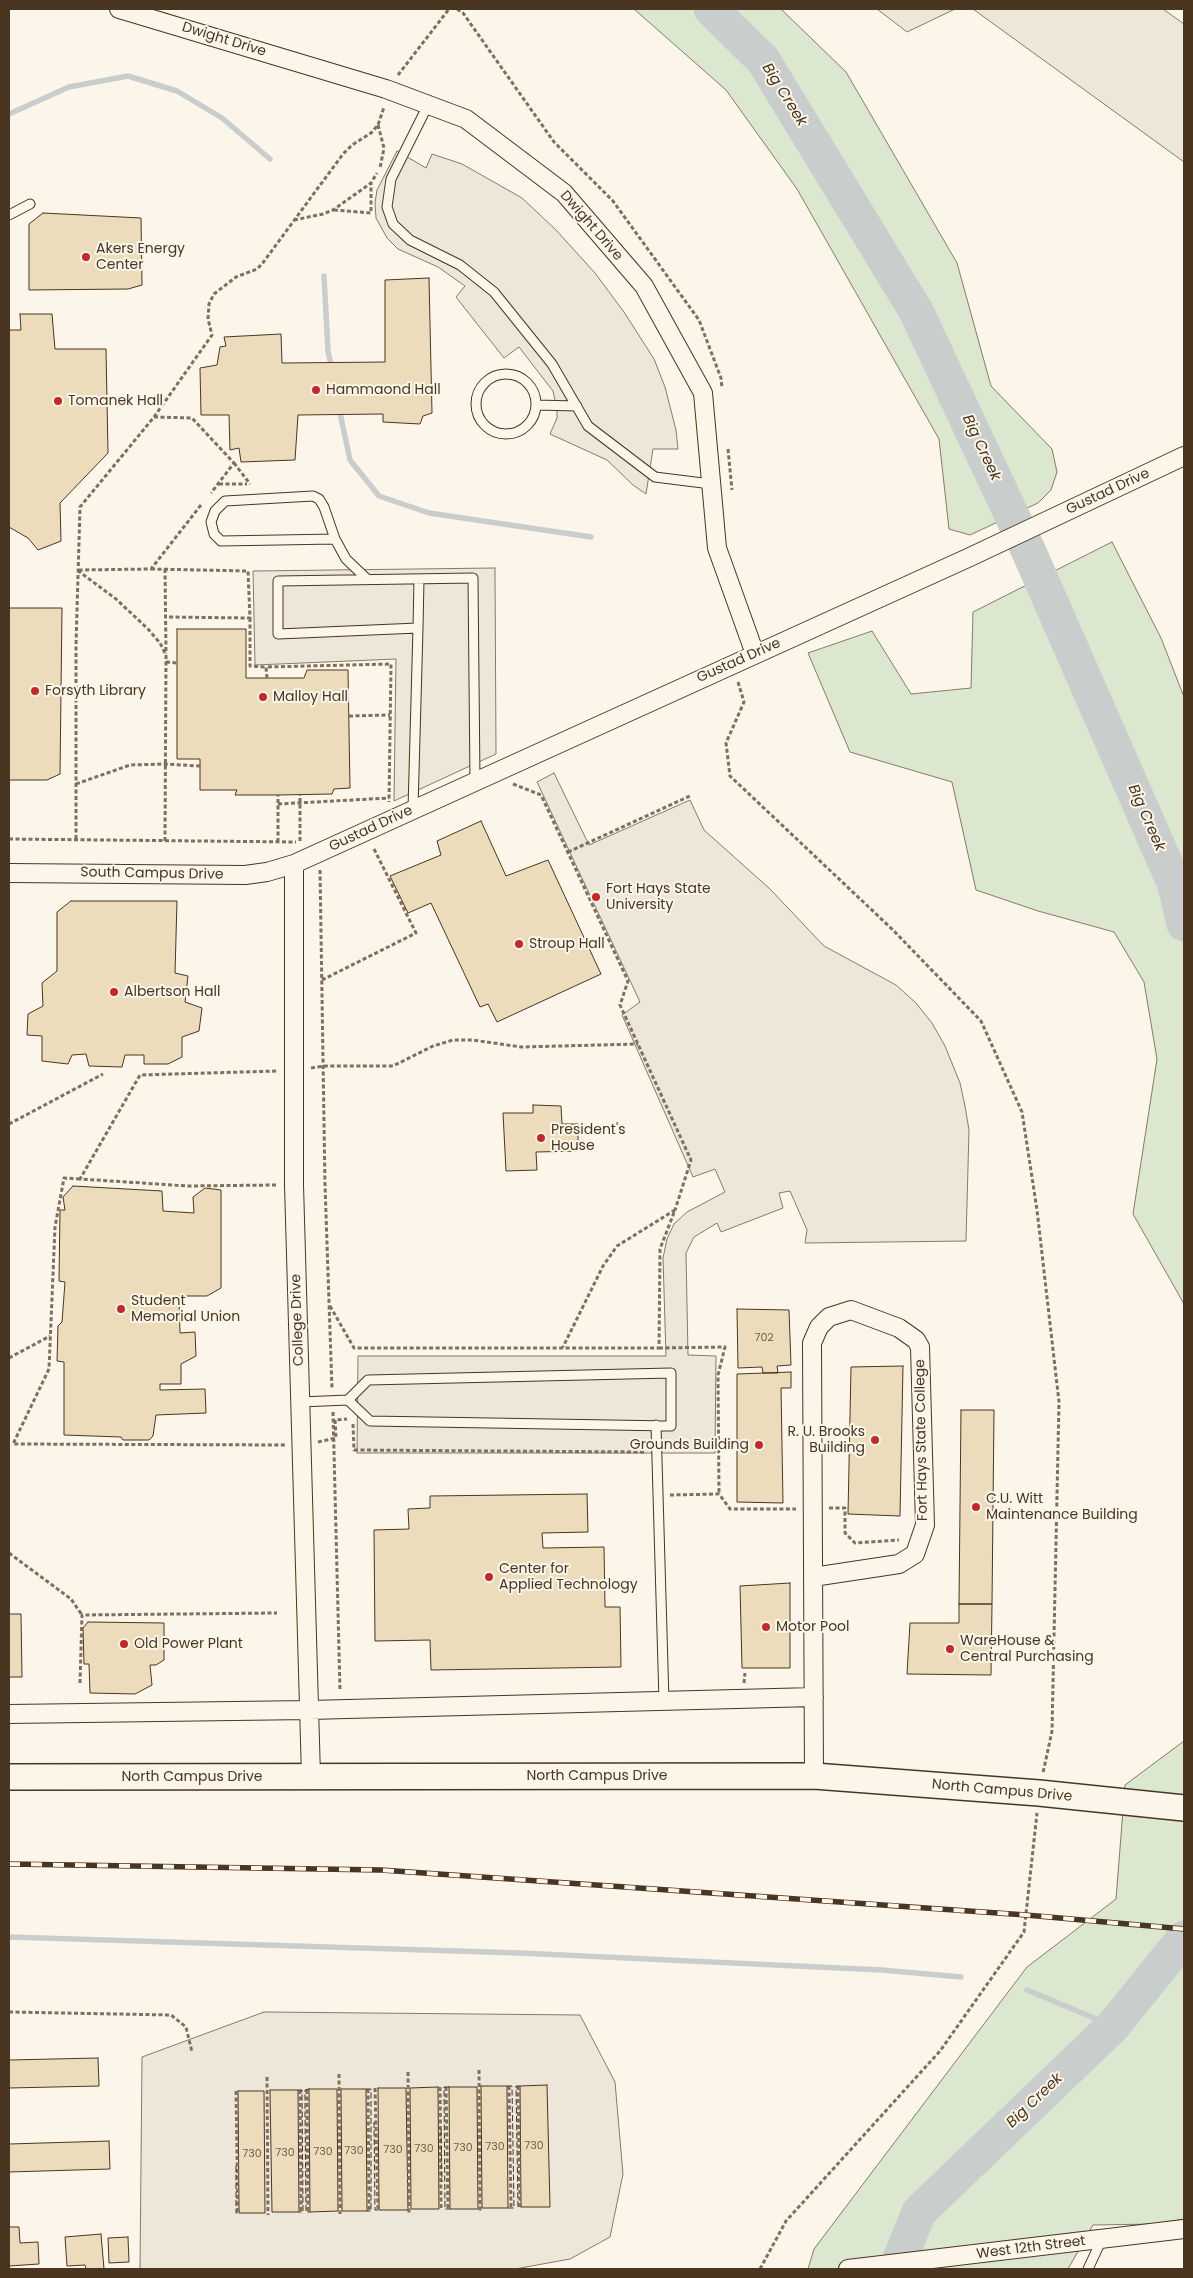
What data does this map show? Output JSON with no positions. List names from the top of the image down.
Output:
{
  "streets": {
    "main road": ["North Campus Drive"],
    "street": [
      "Dwight Drive",
      "Gustad Drive",
      "South Campus Drive",
      "College Drive",
      "Fort Hays State College",
      "West 12th Street"
    ]
  },
  "crossings": [
    ["Dwight Drive", "Gustad Drive"],
    ["Gustad Drive", "South Campus Drive"],
    ["Gustad Drive", "College Drive"],
    ["South Campus Drive", "College Drive"],
    ["College Drive", "North Campus Drive"],
    ["Fort Hays State College", "North Campus Drive"]
  ],
  "water": ["Big Creek"],
  "places": [
    "Akers Energy Center",
    "Hammaond Hall",
    "Tomanek Hall",
    "Forsyth Library",
    "Malloy Hall",
    "Fort Hays State University",
    "Stroup Hall",
    "Albertson Hall",
    "President's House",
    "Student Memorial Union",
    "R. U. Brooks Building",
    "Grounds Building",
    "C.U. Witt Maintenance Building",
    "Center for Applied Technology",
    "Motor Pool",
    "Old Power Plant",
    "WareHouse & Central Purchasing"
  ],
  "house_numbers": [
    "702",
    "730",
    "730",
    "730",
    "730",
    "730",
    "730",
    "730",
    "730",
    "730"
  ]
}
